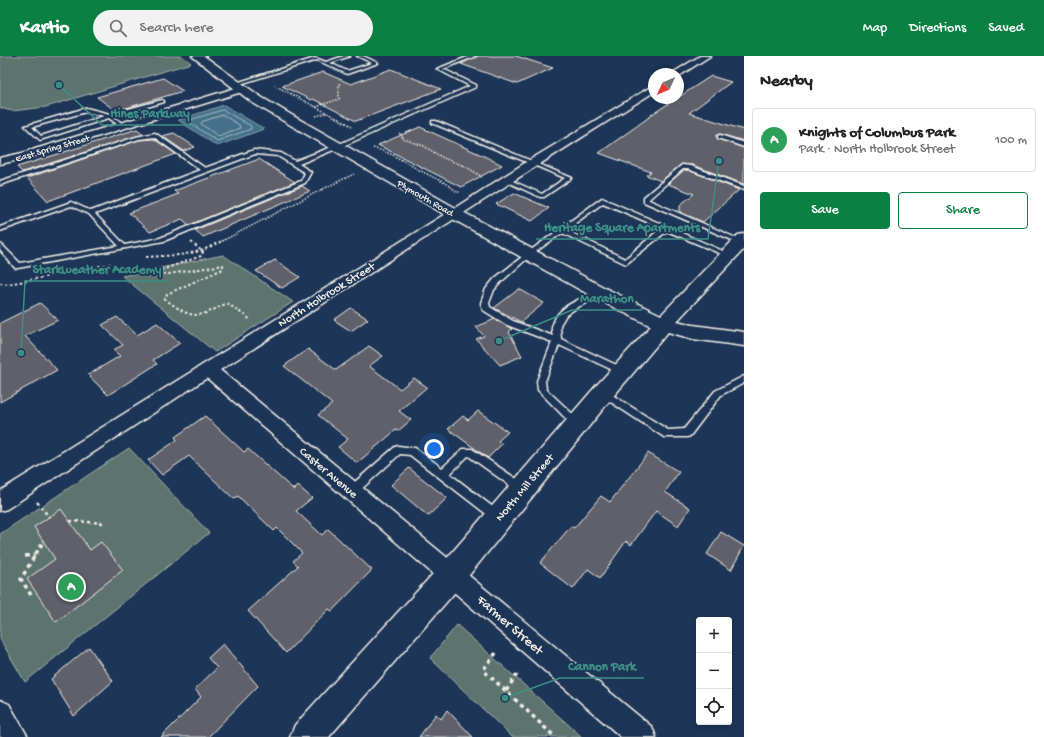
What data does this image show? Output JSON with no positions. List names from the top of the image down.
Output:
{
  "streets": {
    "main road": ["Plymouth Road", "North Mill Street"],
    "street": [
      "East Spring Street",
      "North Holbrook Street",
      "Caster Avenue",
      "Farmer Street"
    ]
  },
  "crossings": [
    ["East Spring Street", "Plymouth Road"],
    ["Plymouth Road", "North Holbrook Street"],
    ["Plymouth Road", "North Mill Street"],
    ["North Holbrook Street", "Caster Avenue"],
    ["Caster Avenue", "North Mill Street"],
    ["Caster Avenue", "Farmer Street"],
    ["North Mill Street", "Farmer Street"]
  ],
  "places": [
    "Hines Parkway",
    "Heritage Square Apartments",
    "Marathon",
    "Starkweather Academy",
    "Cannon Park"
  ],
  "north": "bottom left",
  "page": {
    "header": "Kartio",
    "search": "Search here",
    "nav": ["Map", "Directions", "Saved"],
    "heading": "Nearby",
    "list": [
      {
        "mark": "A",
        "name": "Knights of Columbus Park",
        "note": "Park · North Holbrook Street",
        "value": "100 m"
      }
    ],
    "buttons": ["Save", "Share"],
    "pins": "A",
    "map_buttons": ["+", "−"]
  }
}
